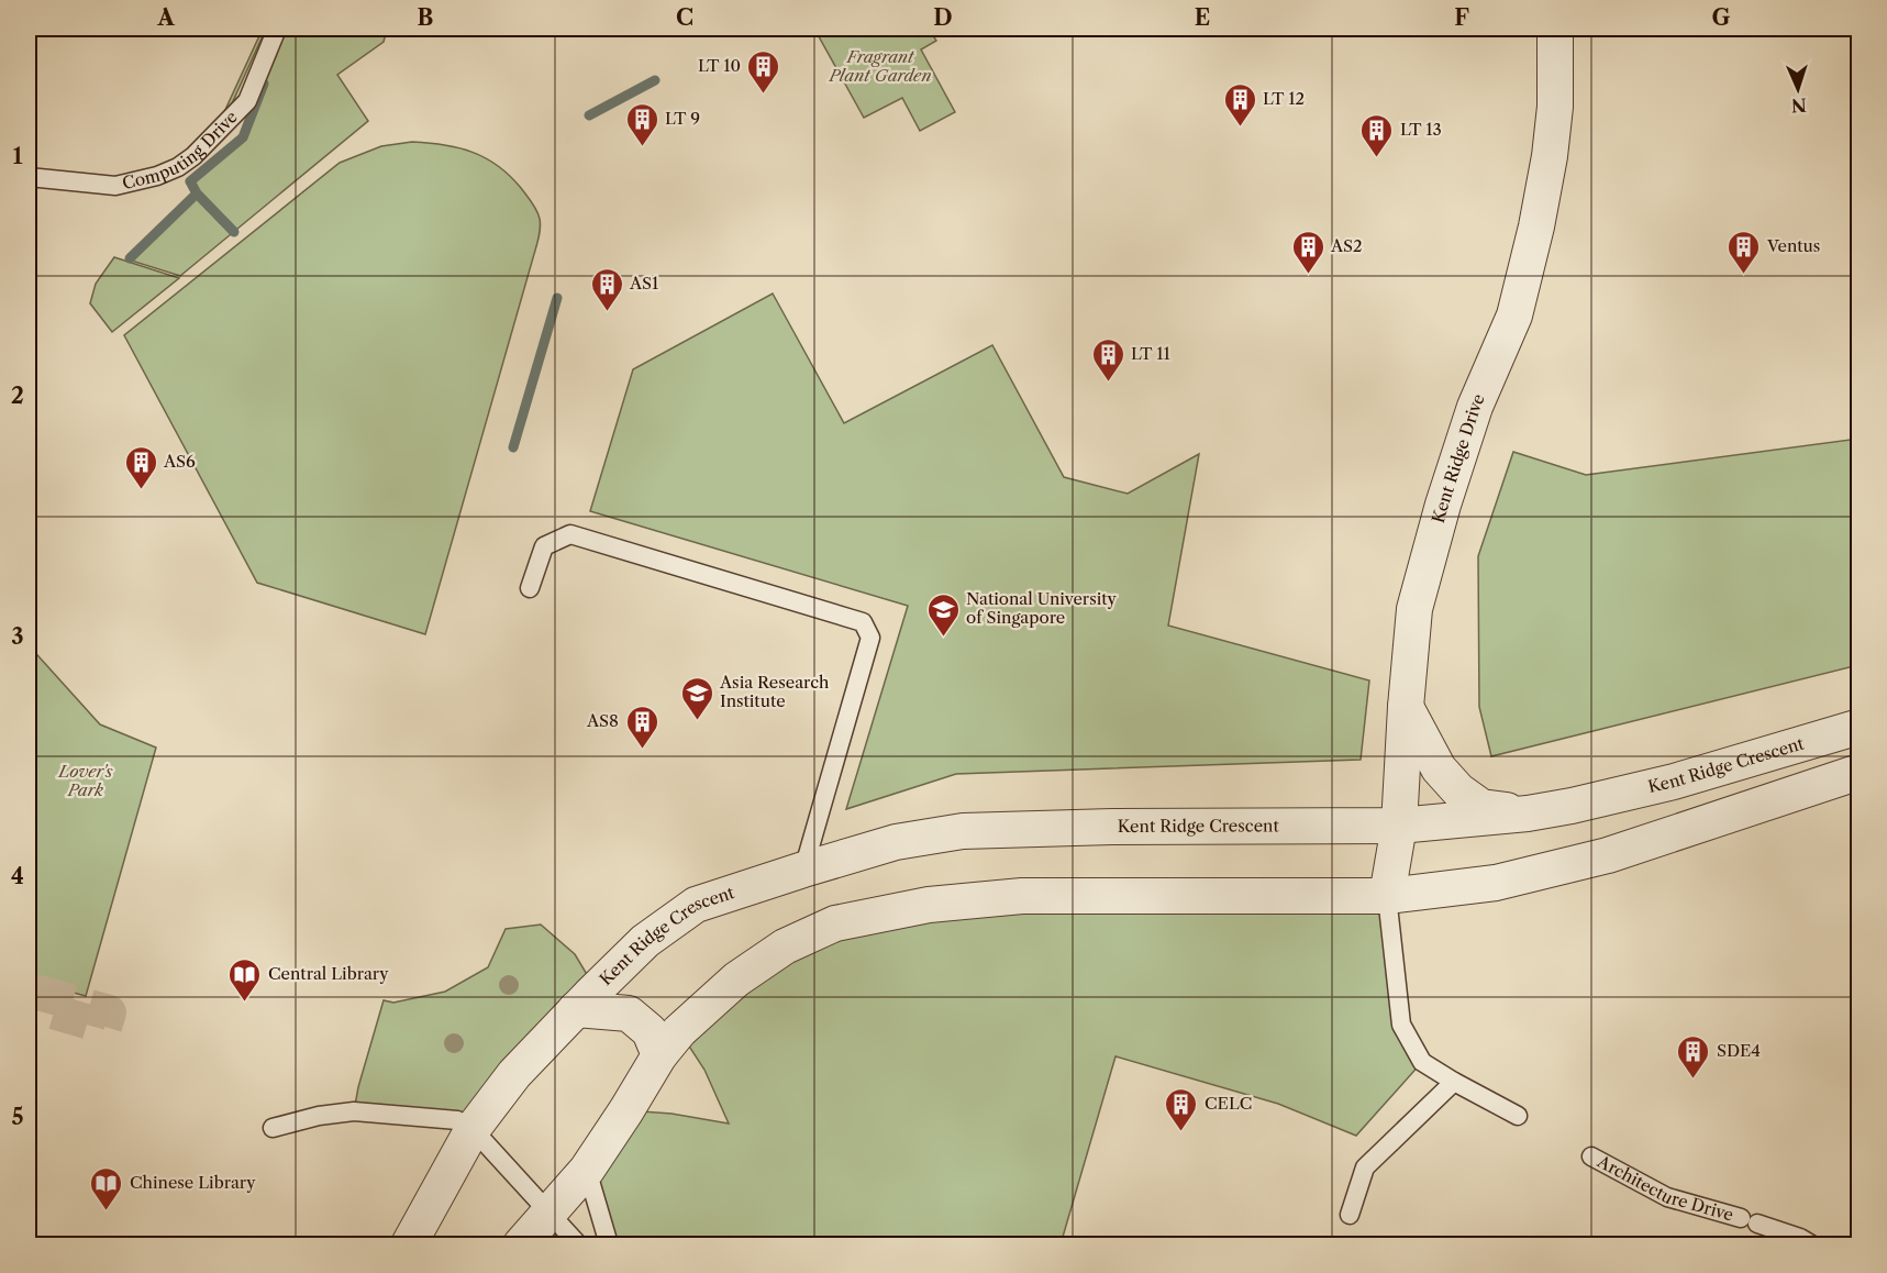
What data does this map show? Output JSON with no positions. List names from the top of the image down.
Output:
{
  "streets": {
    "street": ["Kent Ridge Drive", "Kent Ridge Crescent"],
    "lane": ["Computing Drive", "Architecture Drive"]
  },
  "crossings": [
    ["Kent Ridge Drive", "Kent Ridge Crescent"]
  ],
  "parks": ["Fragrant Plant Garden", "Lover's Park"],
  "places": {
    "building": [
      "LT 10",
      "LT 12",
      "LT 9",
      "LT 13",
      "AS2",
      "Ventus",
      "AS1",
      "LT 11",
      "AS6",
      "AS8",
      "SDE4",
      "CELC"
    ],
    "school or university": ["National University of Singapore", "Asia Research Institute"],
    "library": ["Central Library", "Chinese Library"]
  },
  "north": "bottom",
  "grid": {
    "columns": [
      "A",
      "B",
      "C",
      "D",
      "E",
      "F",
      "G"
    ],
    "rows": [
      "1",
      "2",
      "3",
      "4",
      "5"
    ]
  }
}
